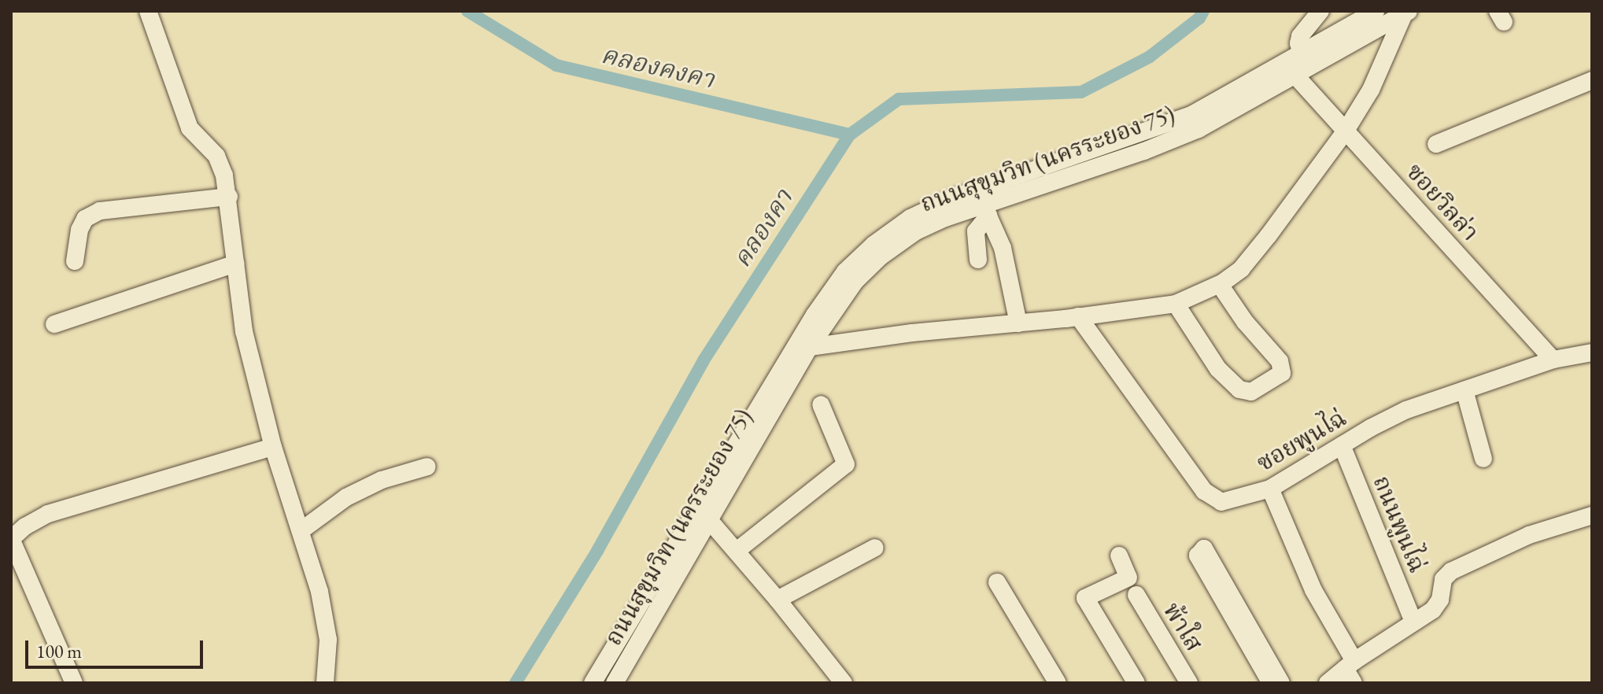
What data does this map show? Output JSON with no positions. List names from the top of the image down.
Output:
{
  "streets": {
    "street": [
      "ถนนสุขุมวิท (นครระยอง 75)",
      "ซอยวิลล่า",
      "ซอยพูนไฉ่",
      "ถนนพูนไฉ่",
      "พ้าใส"
    ]
  },
  "crossings": [
    ["ถนนสุขุมวิท (นครระยอง 75)", "ซอยวิลล่า"],
    ["ซอยวิลล่า", "ซอยพูนไฉ่"],
    ["ซอยพูนไฉ่", "ถนนพูนไฉ่"]
  ],
  "water": ["คลองคงคา", "คลองคา"],
  "scale_bar": "100 m"
}
